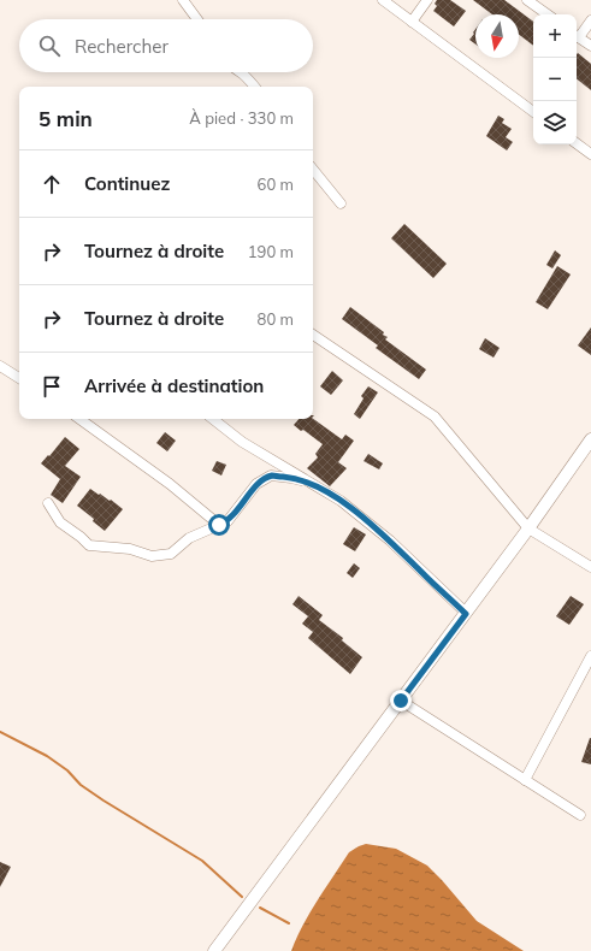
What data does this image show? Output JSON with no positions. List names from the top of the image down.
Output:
{
  "north": "bottom",
  "page": {
    "map_buttons": ["+", "−"],
    "search": "Rechercher",
    "heading": ["5 min", "À pied · 330 m"],
    "list": [
      ["Continuez", "60 m"],
      ["Tournez à droite", "190 m"],
      ["Tournez à droite", "80 m"],
      "Arrivée à destination"
    ]
  }
}
